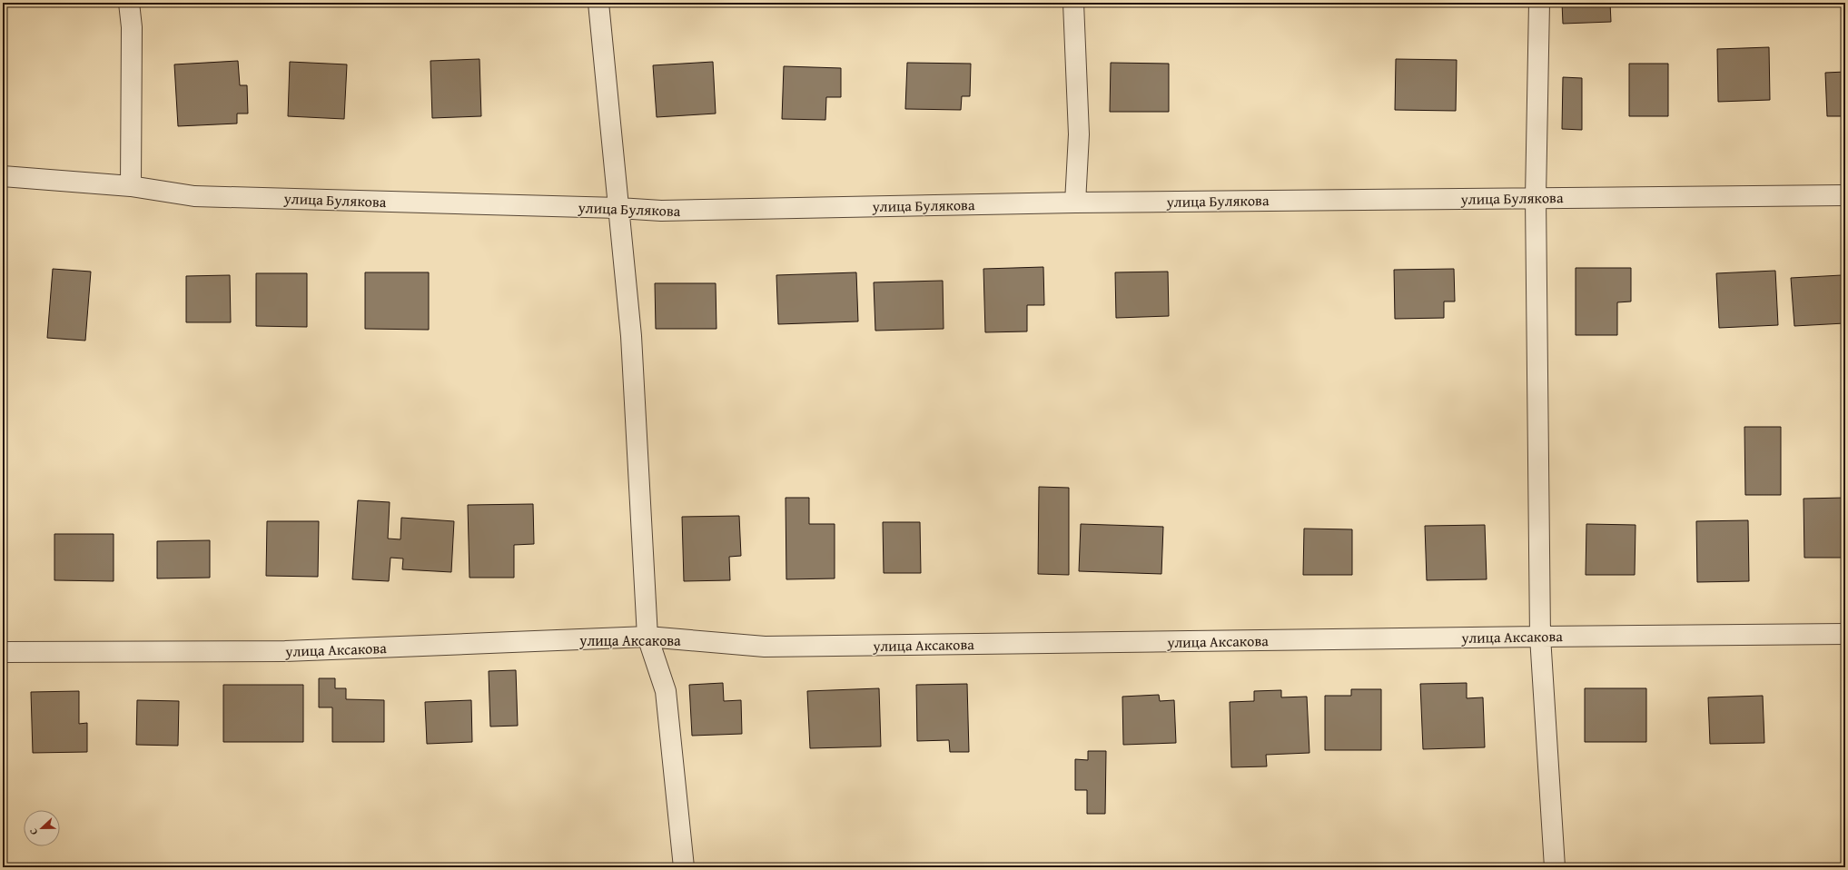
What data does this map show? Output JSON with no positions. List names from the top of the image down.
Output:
{
  "streets": {
    "street": ["улица Булякова", "улица Аксакова"]
  },
  "north": "left"
}
